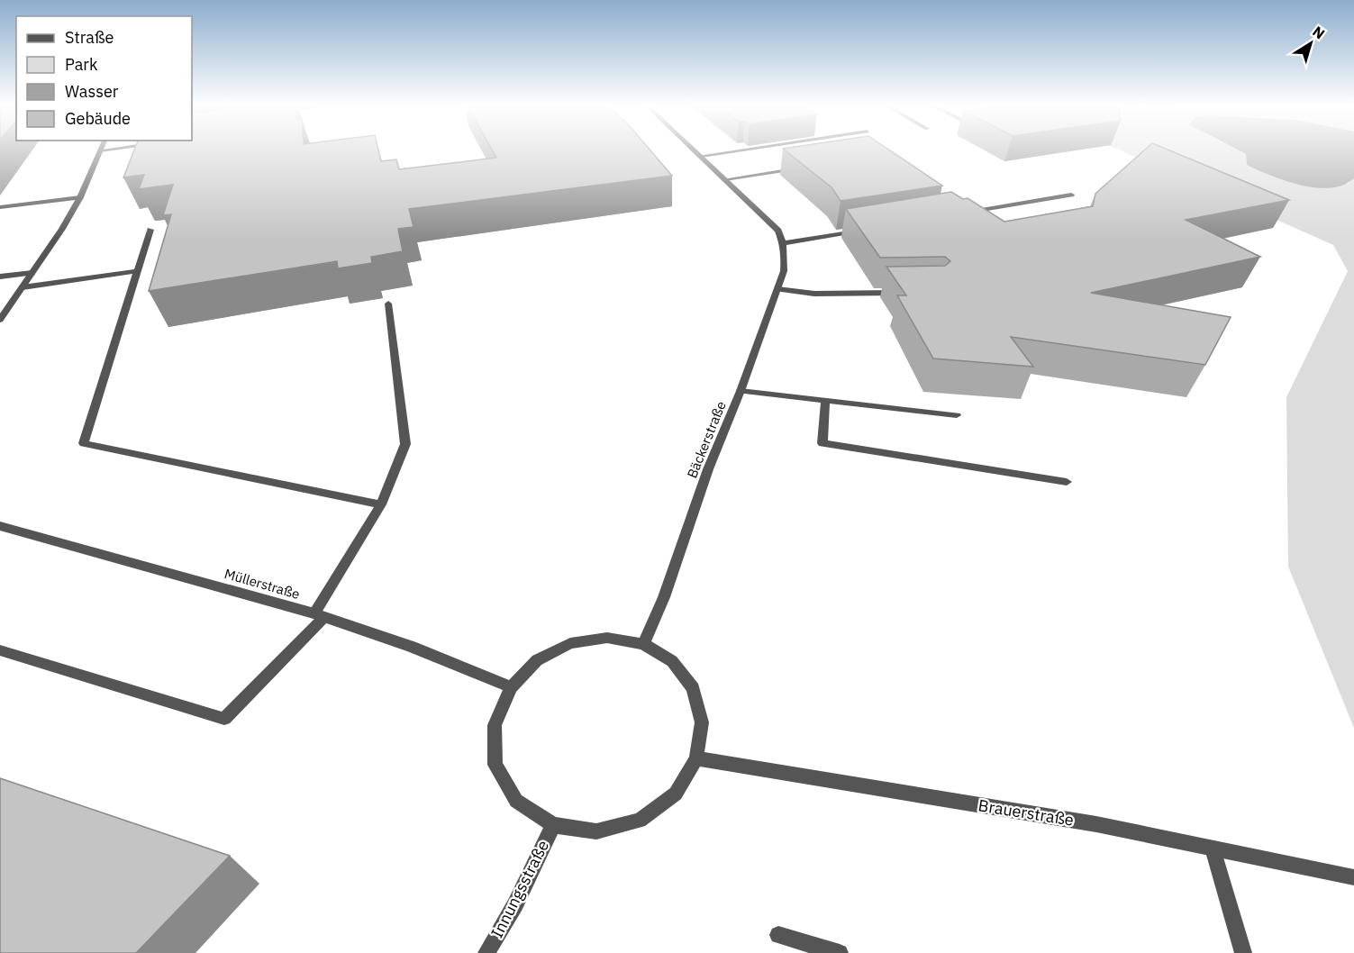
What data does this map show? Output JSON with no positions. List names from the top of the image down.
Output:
{
  "streets": {
    "street": [
      "Bäckerstraße",
      "Müllerstraße",
      "Brauerstraße",
      "Innungsstraße"
    ]
  },
  "crossings": [
    ["Bäckerstraße", "Innungsstraße"],
    ["Müllerstraße", "Innungsstraße"],
    ["Brauerstraße", "Innungsstraße"]
  ],
  "legend": [
    "Straße",
    "Park",
    "Wasser",
    "Gebäude"
  ],
  "north": "top right"
}
